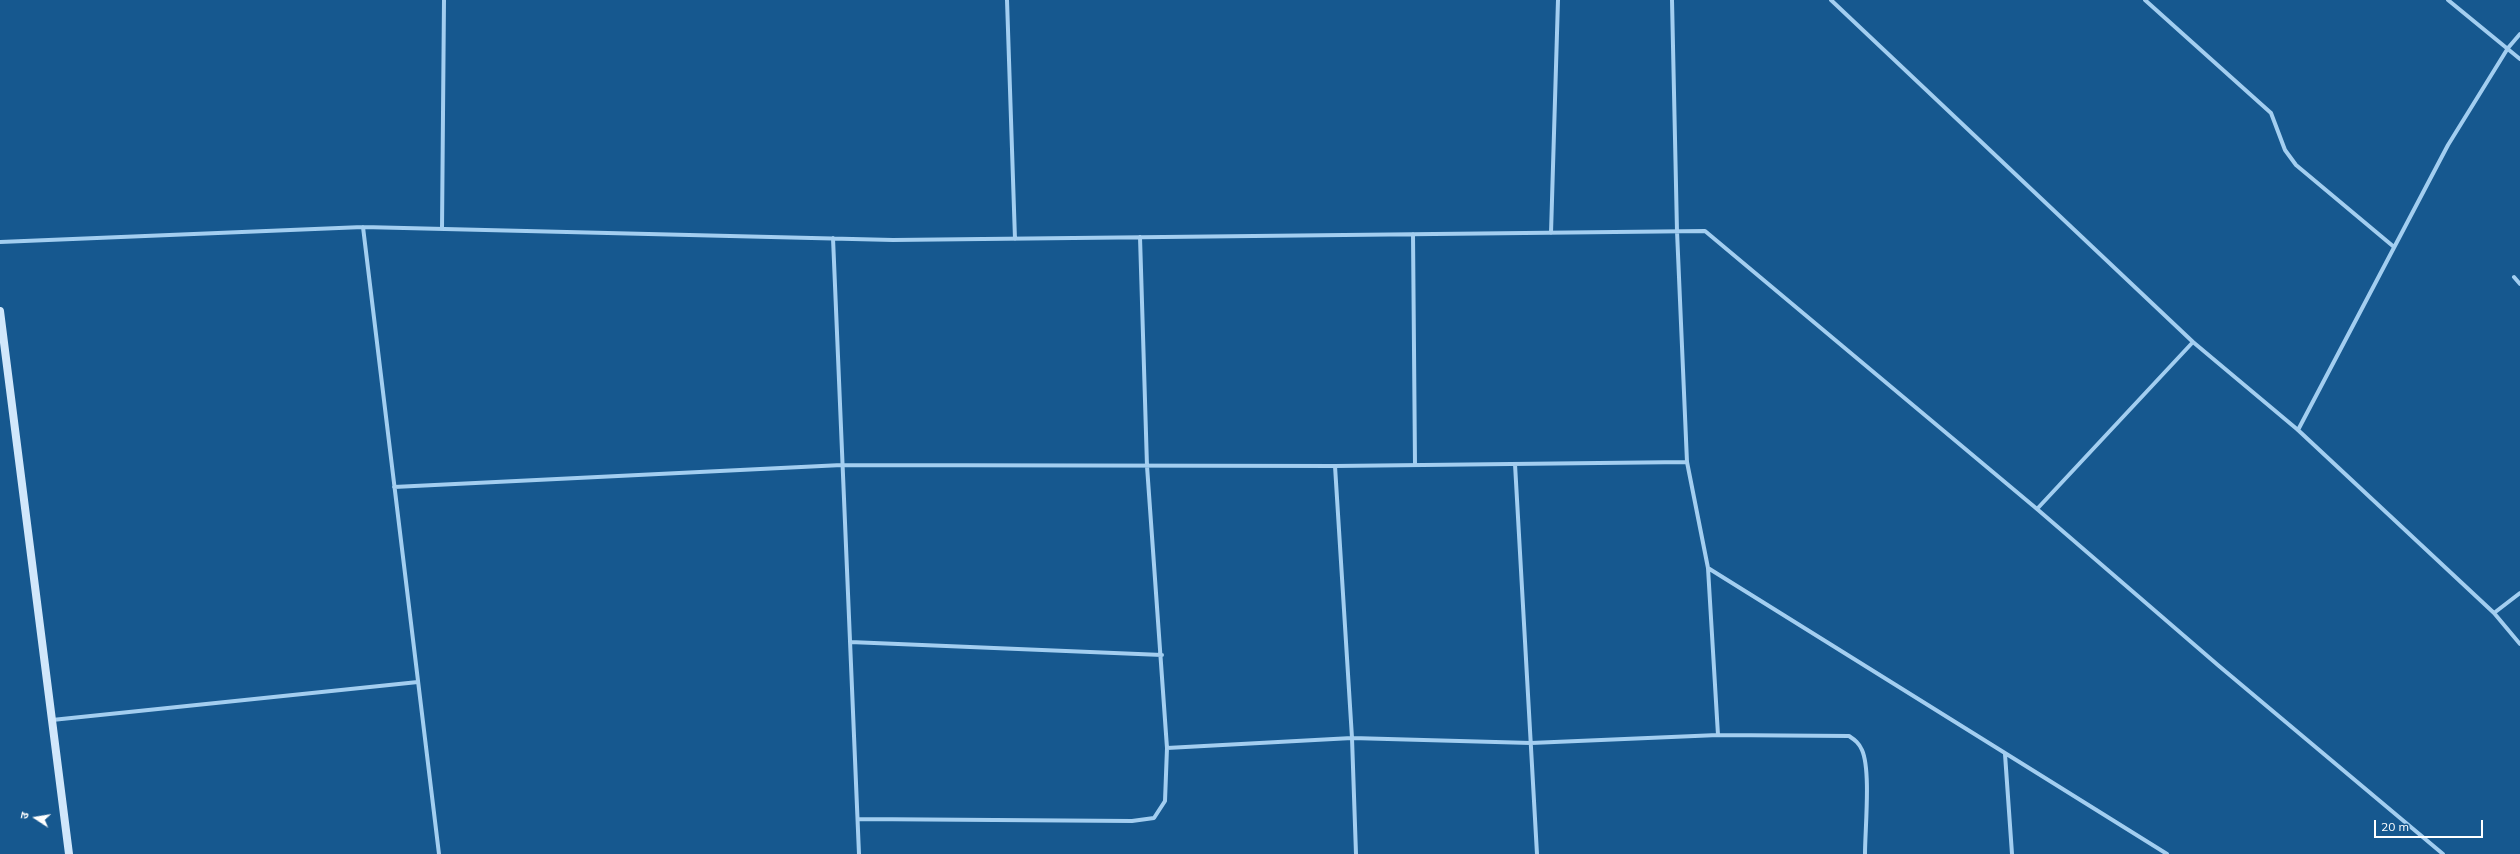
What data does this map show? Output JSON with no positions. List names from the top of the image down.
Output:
{
  "scale_bar": "20 m",
  "north": "left"
}
